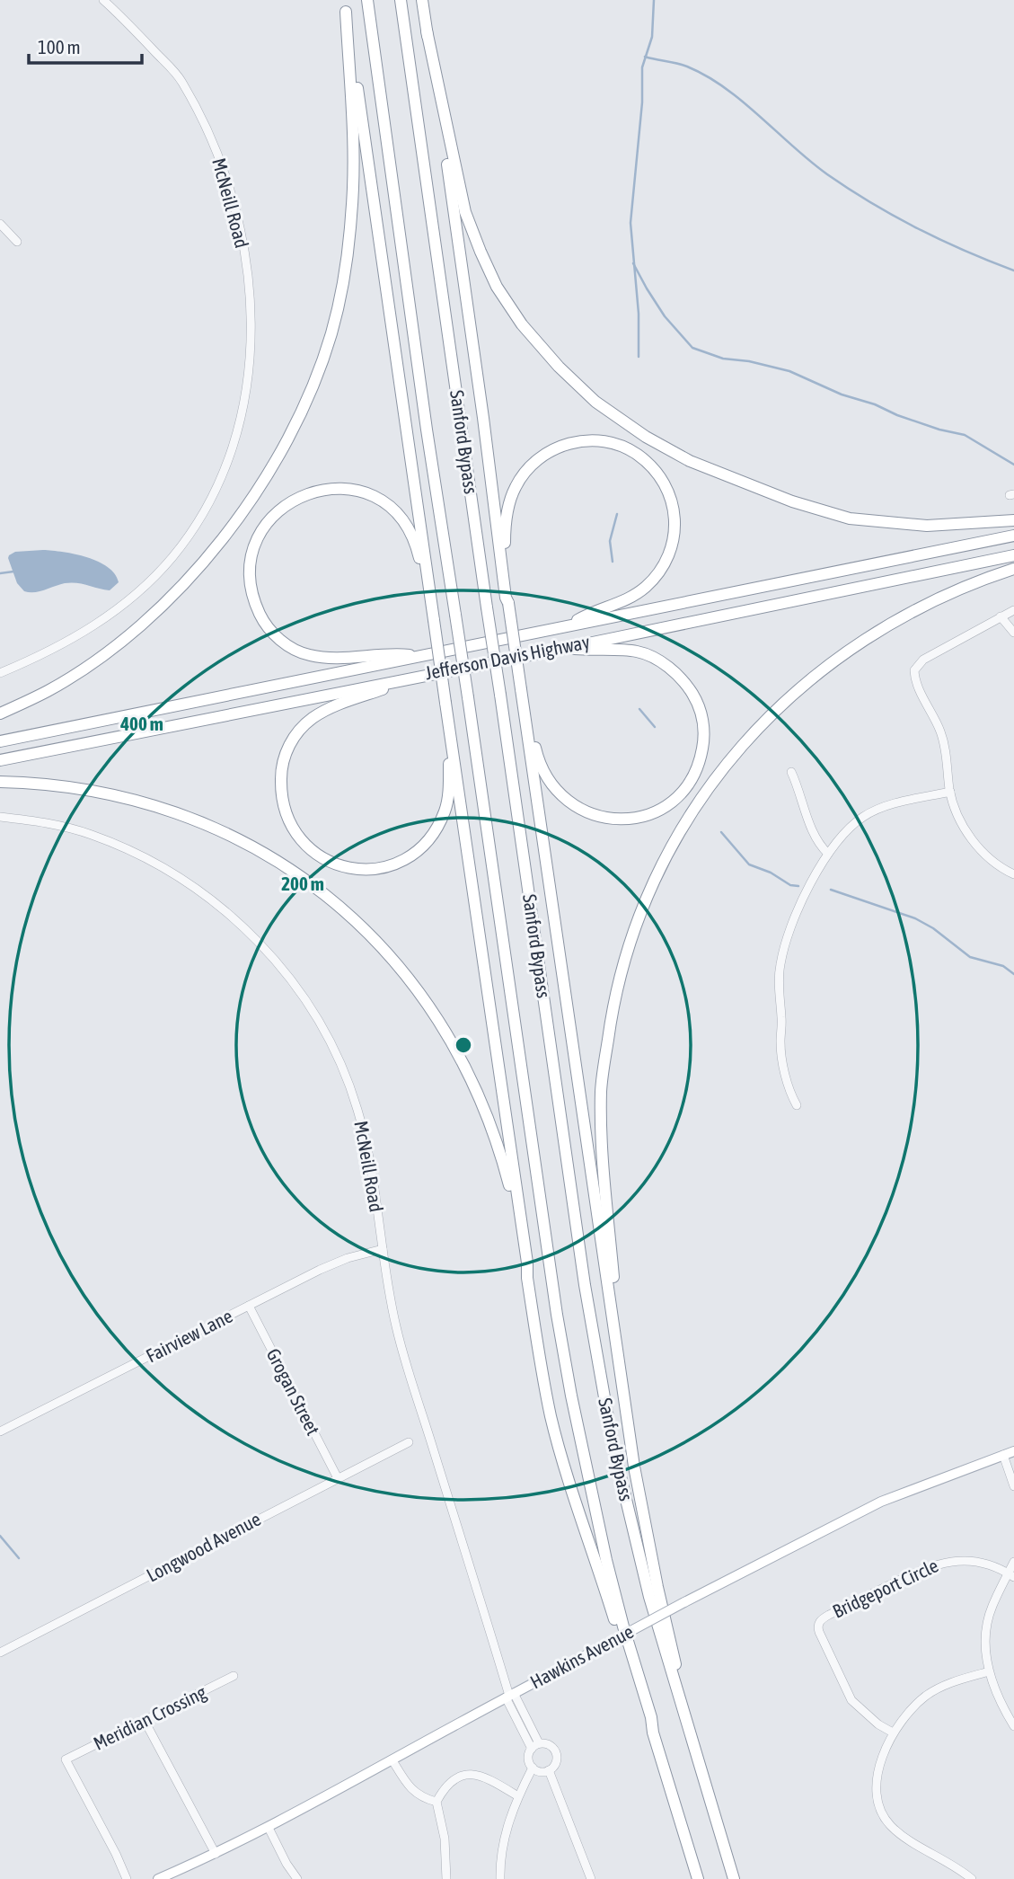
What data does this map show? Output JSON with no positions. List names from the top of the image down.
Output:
{
  "streets": {
    "highway": ["Sanford Bypass", "Jefferson Davis Highway"],
    "main road": ["Hawkins Avenue"],
    "street": [
      "McNeill Road",
      "Fairview Lane",
      "Grogan Street",
      "Longwood Avenue",
      "Bridgeport Circle",
      "Meridian Crossing"
    ]
  },
  "crossings": [
    ["McNeill Road", "Fairview Lane"],
    ["McNeill Road", "Hawkins Avenue"],
    ["Fairview Lane", "Grogan Street"],
    ["Grogan Street", "Longwood Avenue"]
  ],
  "scale_bar": "100 m",
  "rings": ["400 m", "200 m"]
}
